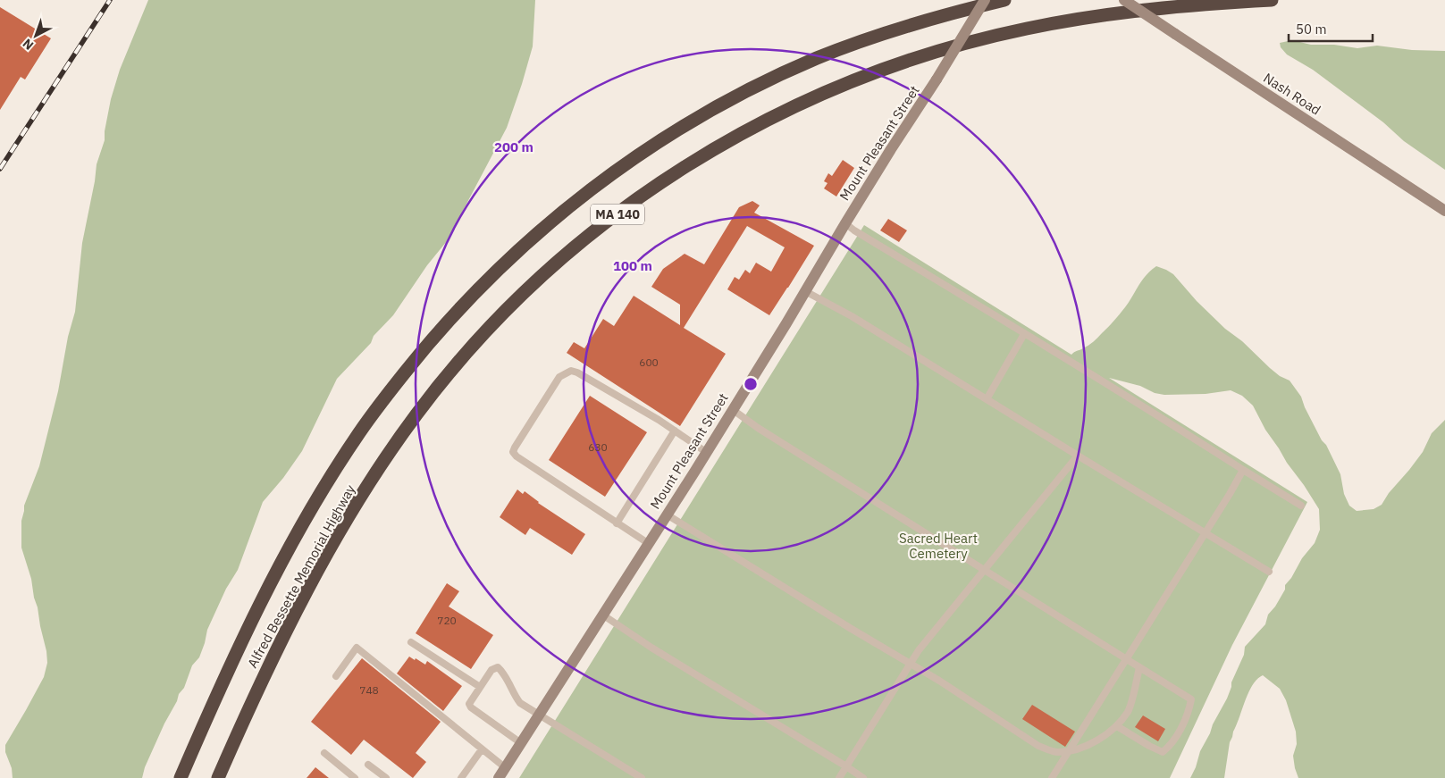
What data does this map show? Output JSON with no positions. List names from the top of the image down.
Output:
{
  "streets": {
    "highway": ["MA 140", "Alfred Bessette Memorial Highway"],
    "main road": ["Nash Road", "Mount Pleasant Street"]
  },
  "parks": ["Sacred Heart Cemetery"],
  "house_numbers": [
    "600",
    "630",
    "720",
    "748"
  ],
  "scale_bar": "50 m",
  "north": "bottom left",
  "rings": ["200 m", "100 m"]
}
